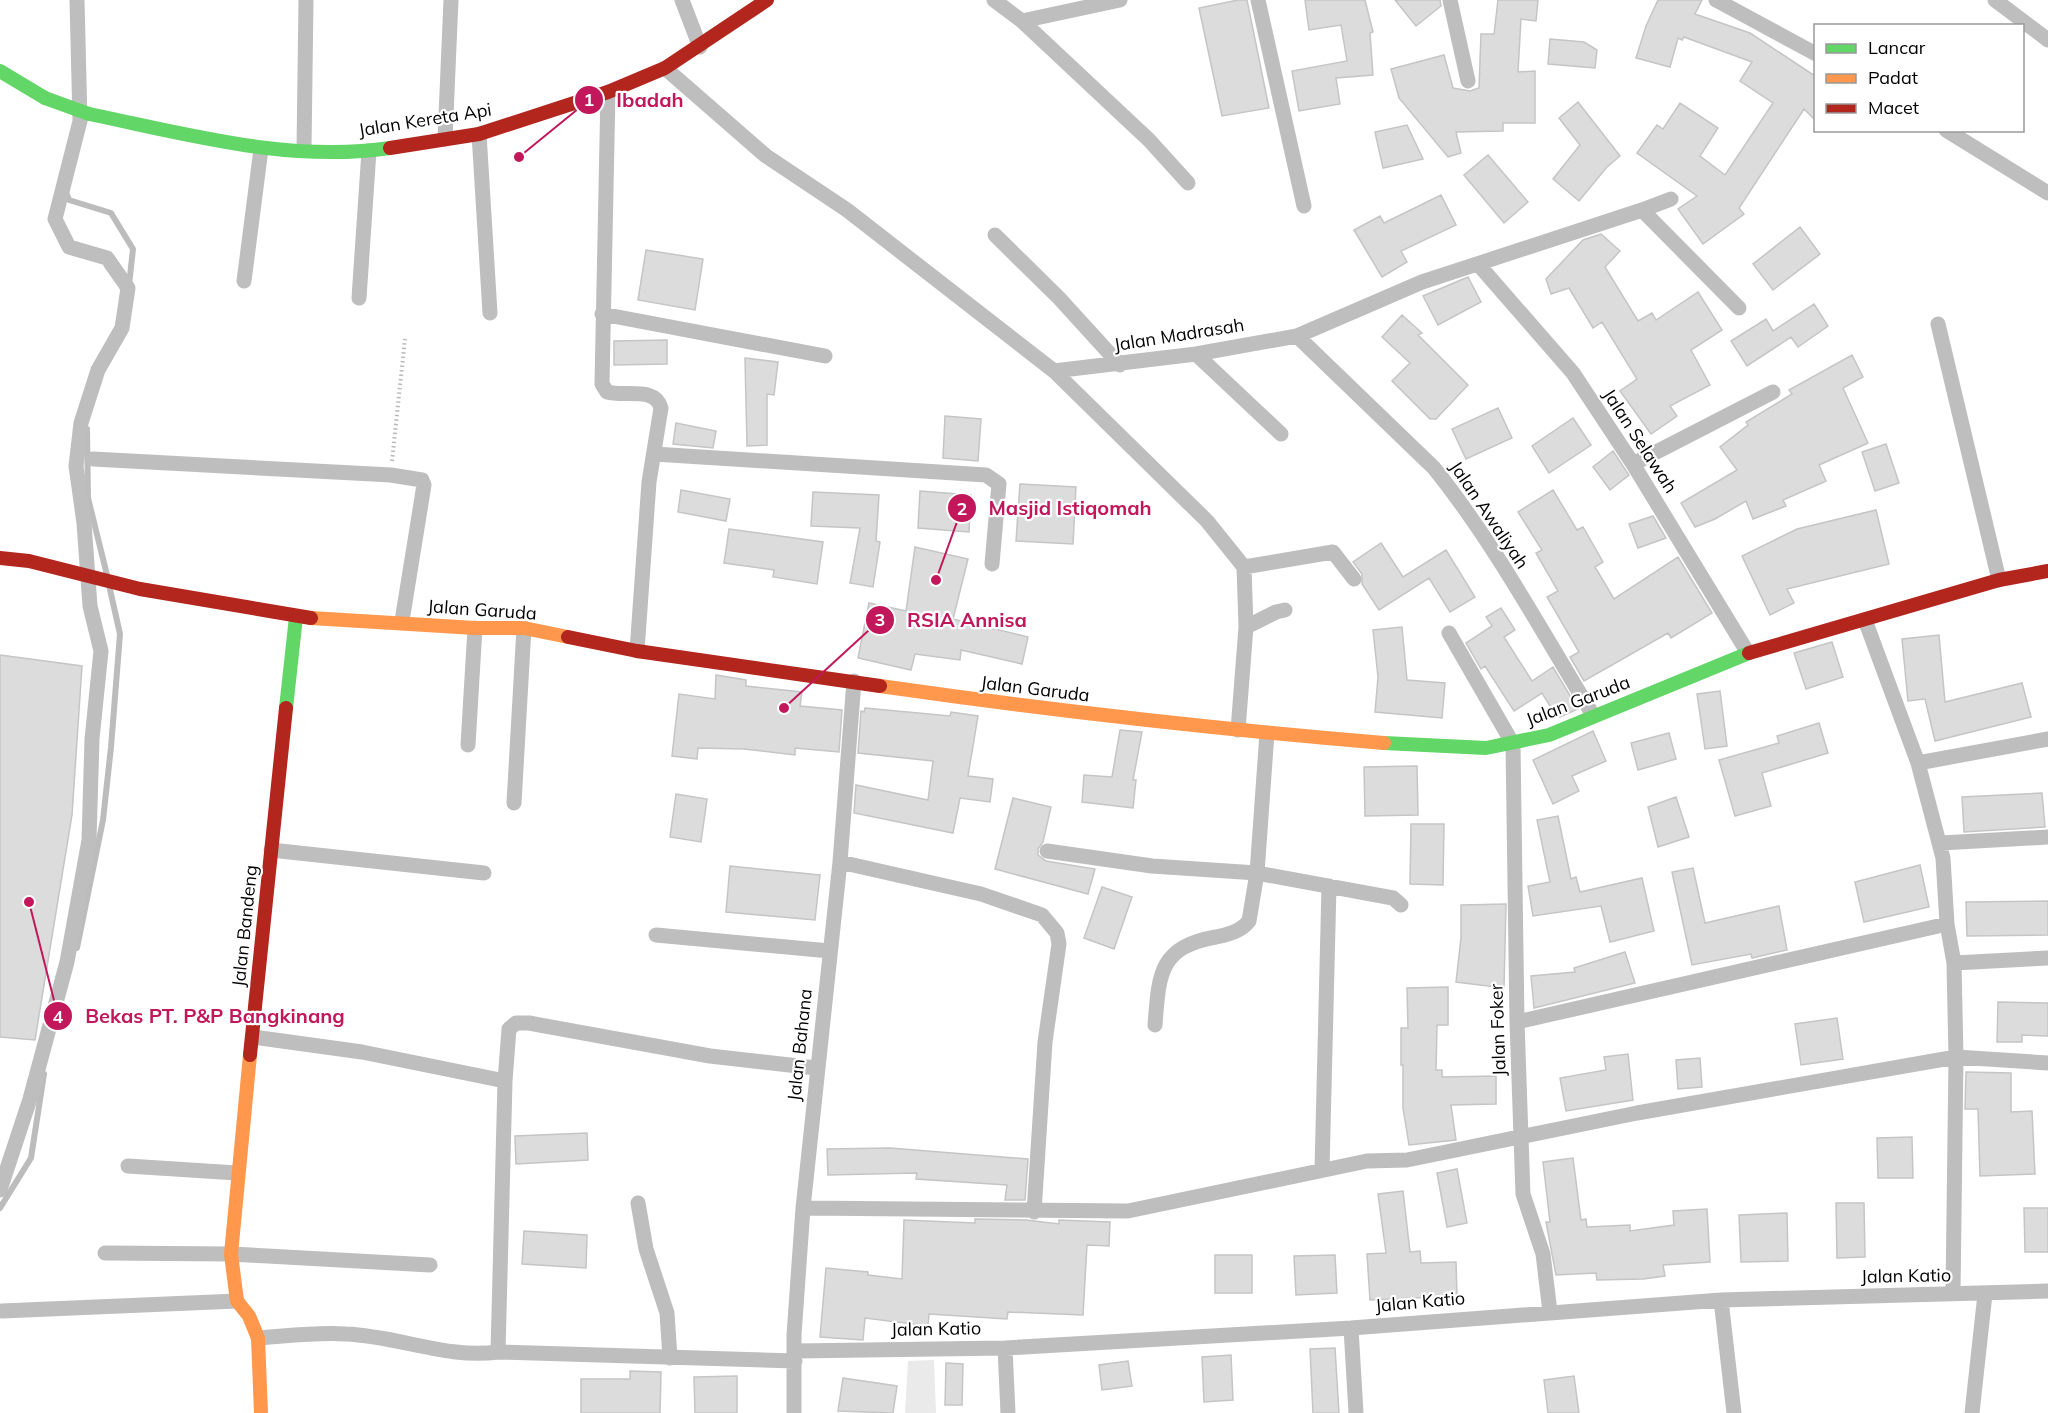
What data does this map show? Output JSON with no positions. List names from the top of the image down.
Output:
{
  "streets": {
    "street": [
      "Jalan Kereta Api",
      "Jalan Madrasah",
      "Jalan Selawah",
      "Jalan Awaliyah",
      "Jalan Garuda",
      "Jalan Bandeng",
      "Jalan Foker",
      "Jalan Bahana",
      "Jalan Katio"
    ]
  },
  "crossings": [
    ["Jalan Madrasah", "Jalan Selawah"],
    ["Jalan Madrasah", "Jalan Awaliyah"],
    ["Jalan Selawah", "Jalan Garuda"],
    ["Jalan Awaliyah", "Jalan Garuda"],
    ["Jalan Garuda", "Jalan Bandeng"],
    ["Jalan Garuda", "Jalan Foker"],
    ["Jalan Garuda", "Jalan Bahana"],
    ["Jalan Bandeng", "Jalan Katio"],
    ["Jalan Foker", "Jalan Katio"],
    ["Jalan Bahana", "Jalan Katio"]
  ],
  "places": [
    "Ibadah",
    "Masjid Istiqomah",
    "RSIA Annisa",
    "Bekas PT. P&P Bangkinang"
  ],
  "legend": ["Lancar", "Padat", "Macet"]
}
